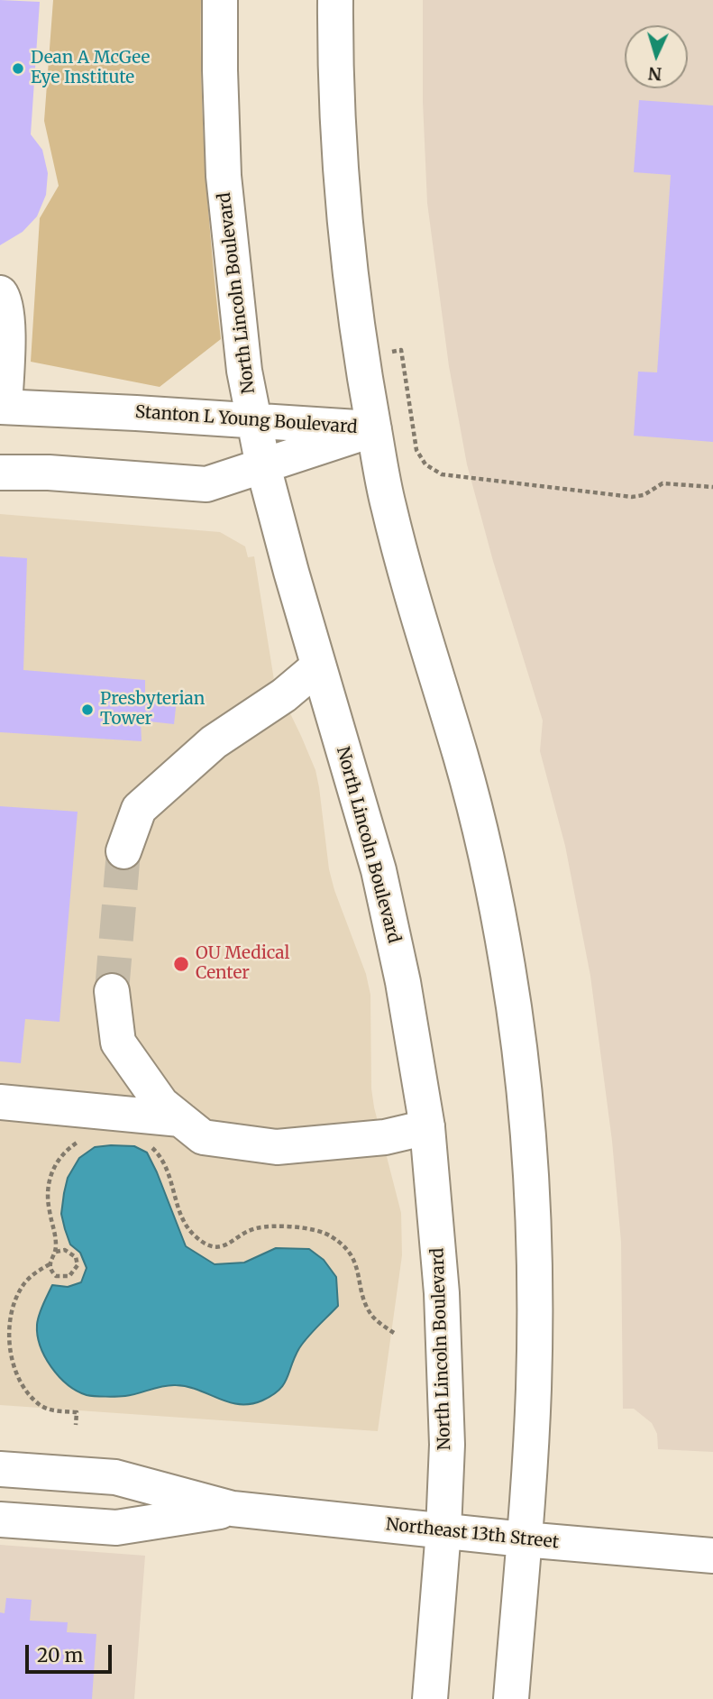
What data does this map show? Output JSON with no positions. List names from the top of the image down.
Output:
{
  "streets": {
    "main road": ["North Lincoln Boulevard", "Stanton L Young Boulevard", "Northeast 13th Street"]
  },
  "crossings": [
    ["North Lincoln Boulevard", "Stanton L Young Boulevard"],
    ["North Lincoln Boulevard", "Northeast 13th Street"]
  ],
  "places": ["Dean A McGee Eye Institute", "Presbyterian Tower", "OU Medical Center"],
  "scale_bar": "20 m",
  "north": "bottom"
}
